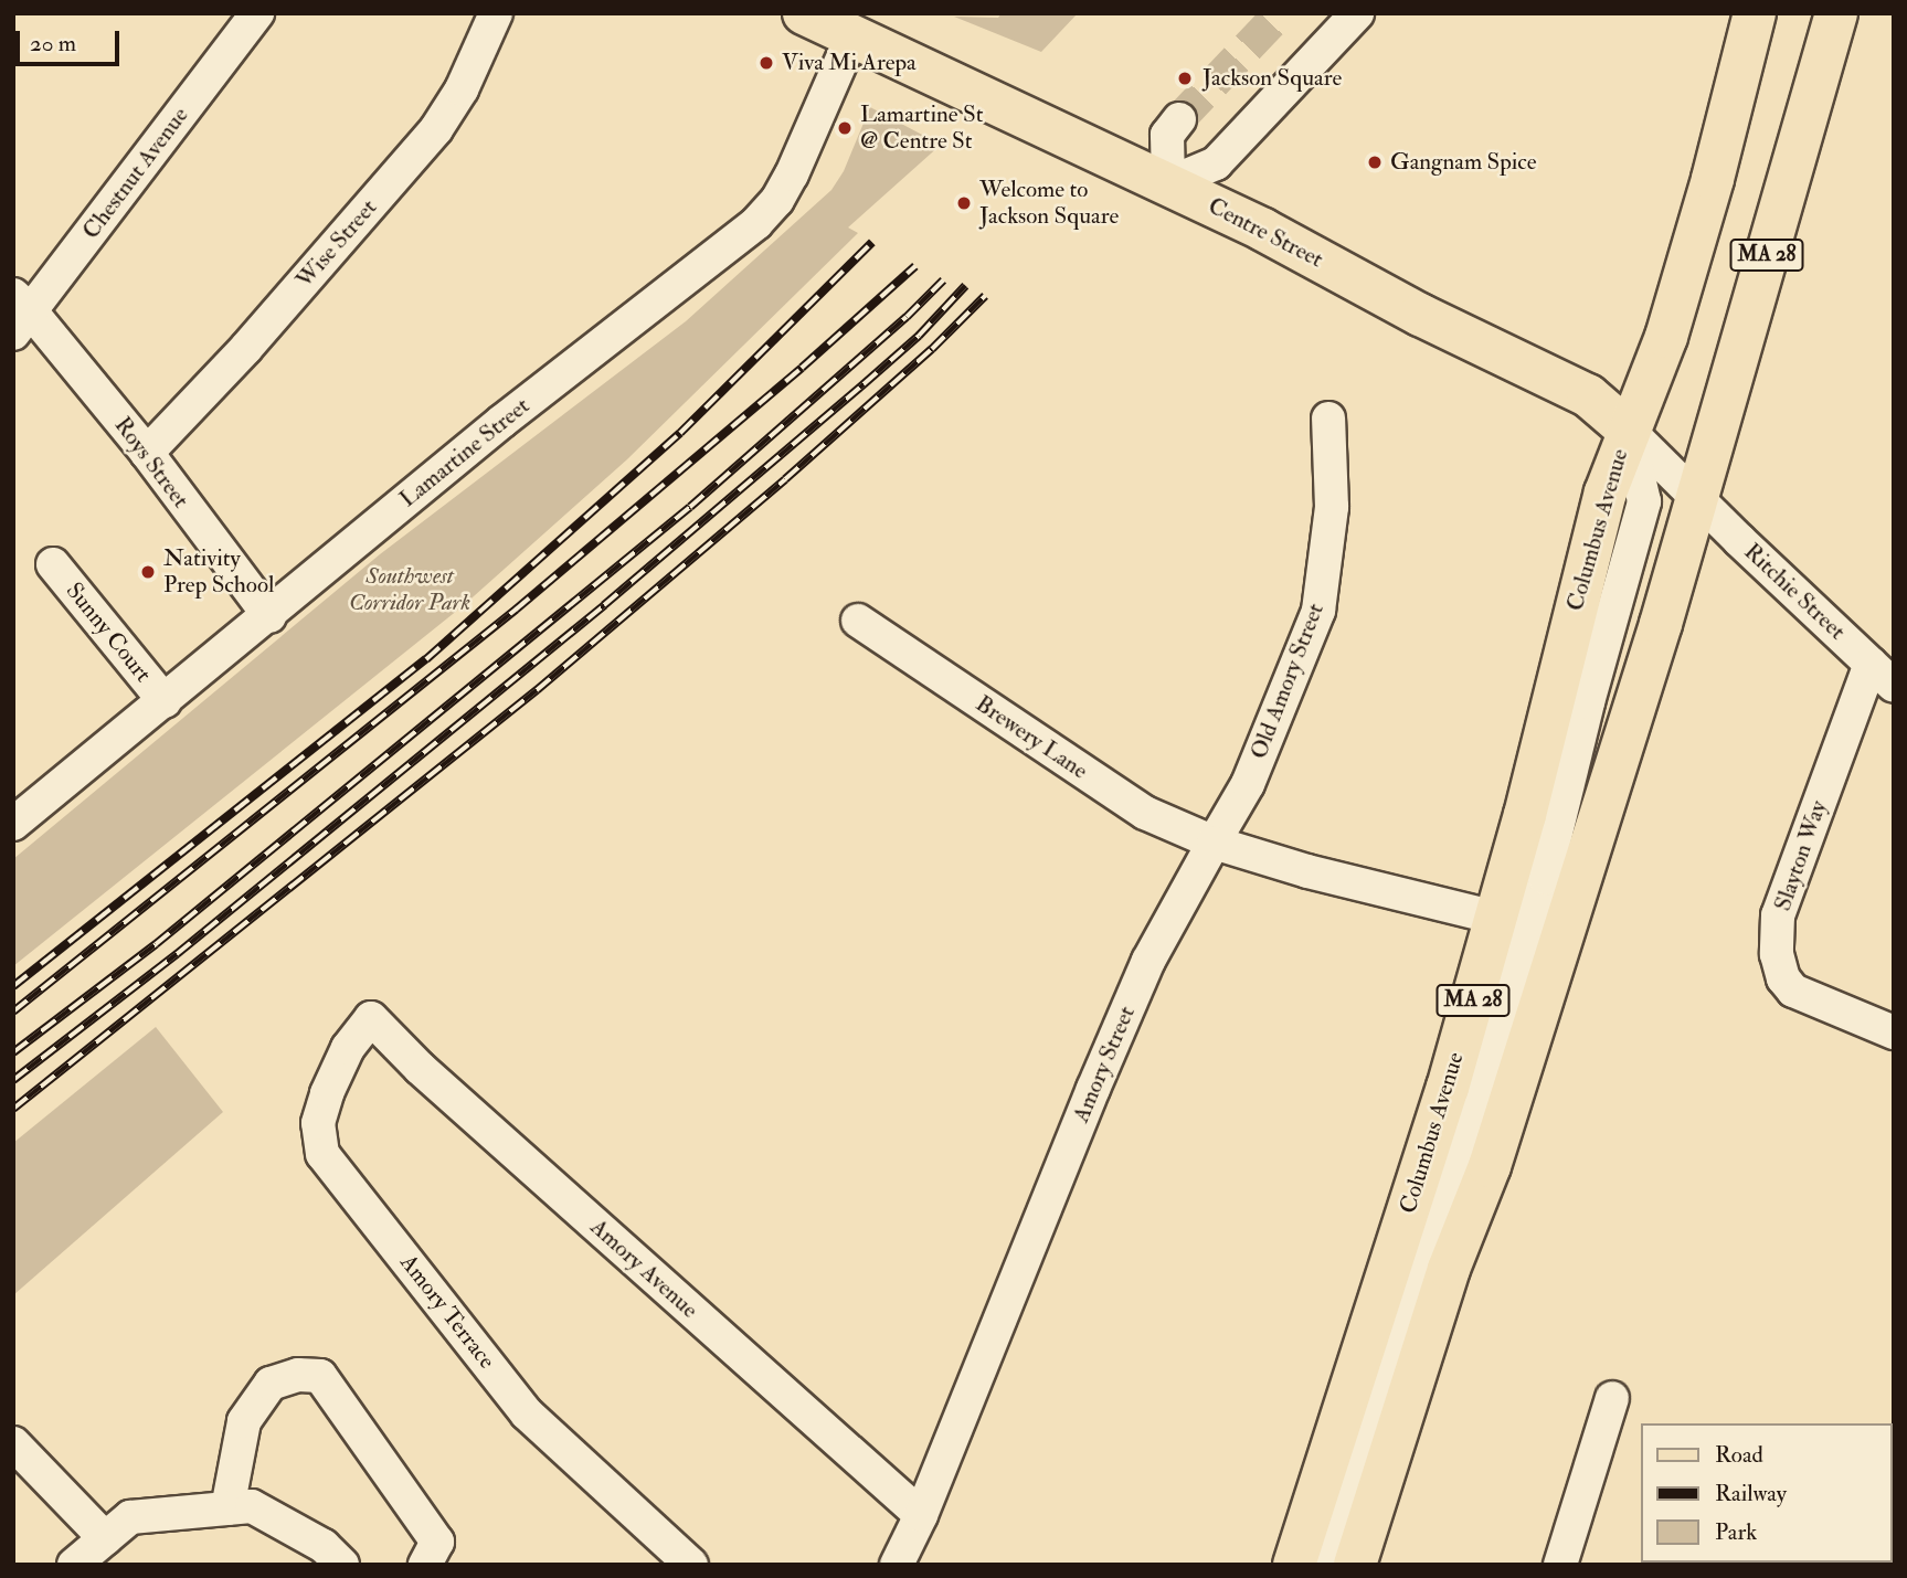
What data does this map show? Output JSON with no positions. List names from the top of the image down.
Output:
{
  "streets": {
    "main road": ["Centre Street", "MA 28", "Columbus Avenue"],
    "street": [
      "Chestnut Avenue",
      "Wise Street",
      "Lamartine Street",
      "Roys Street",
      "Ritchie Street",
      "Sunny Court",
      "Old Amory Street",
      "Brewery Lane",
      "Slayton Way",
      "Amory Street",
      "Amory Avenue",
      "Amory Terrace"
    ]
  },
  "crossings": [
    ["Chestnut Avenue", "Roys Street"],
    ["Centre Street", "Lamartine Street"],
    ["Centre Street", "Columbus Avenue"],
    ["Centre Street", "Ritchie Street"],
    ["Wise Street", "Roys Street"],
    ["Lamartine Street", "Roys Street"],
    ["Lamartine Street", "Sunny Court"],
    ["Columbus Avenue", "Ritchie Street"],
    ["Ritchie Street", "Slayton Way"],
    ["Old Amory Street", "Brewery Lane"],
    ["Old Amory Street", "Amory Street"],
    ["Brewery Lane", "Amory Street"],
    ["Amory Street", "Amory Avenue"],
    ["Amory Avenue", "Amory Terrace"]
  ],
  "parks": ["Southwest Corridor Park"],
  "places": [
    "Viva Mi Arepa",
    "Jackson Square",
    "Lamartine St @ Centre St",
    "Gangnam Spice",
    "Welcome to Jackson Square",
    "Nativity Prep School"
  ],
  "legend": ["Road", "Railway", "Park"],
  "scale_bar": "20 m"
}
